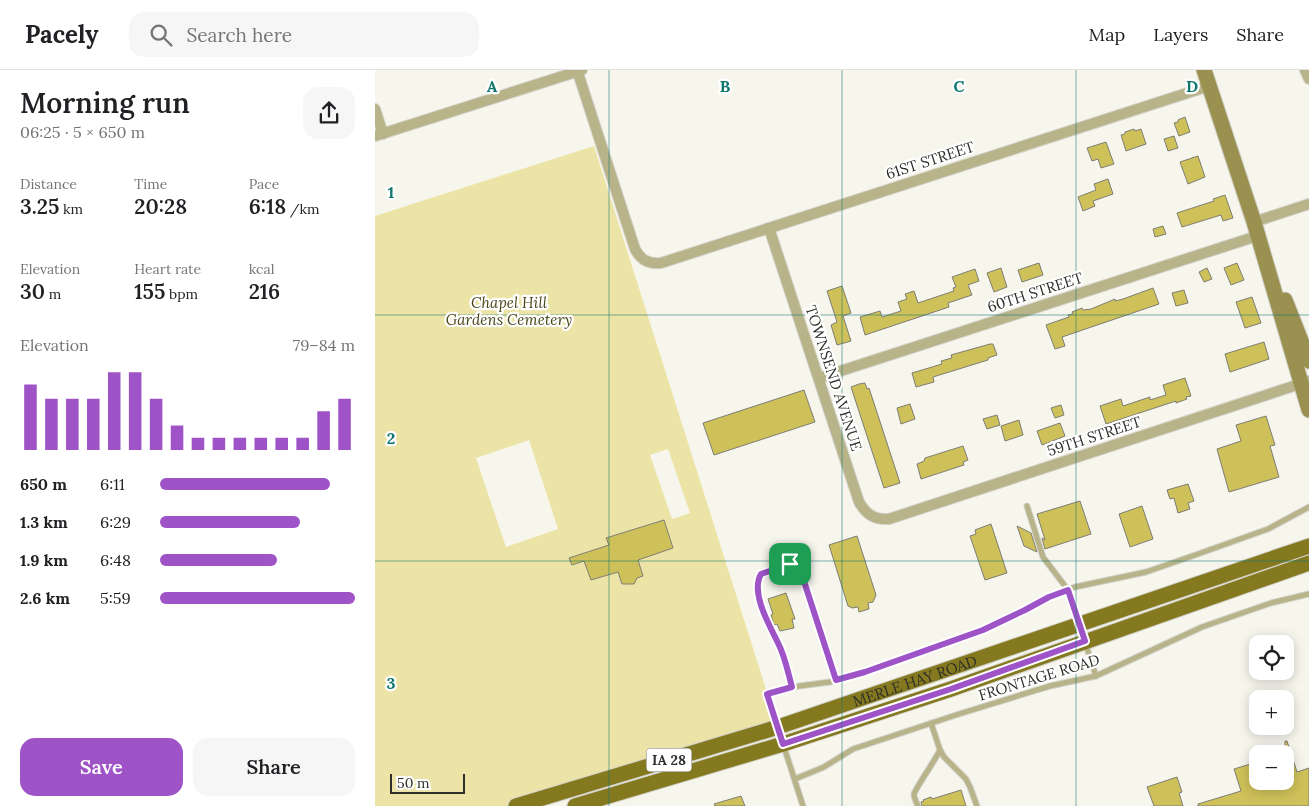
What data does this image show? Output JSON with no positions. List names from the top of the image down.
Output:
{
  "streets": {
    "main road": ["MERLE HAY ROAD", "IA 28"],
    "street": [
      "61ST STREET",
      "60TH STREET",
      "TOWNSEND AVENUE",
      "59TH STREET"
    ],
    "lane": ["FRONTAGE ROAD"]
  },
  "crossings": [
    ["61ST STREET", "TOWNSEND AVENUE"],
    ["60TH STREET", "TOWNSEND AVENUE"],
    ["TOWNSEND AVENUE", "59TH STREET"]
  ],
  "parks": ["Chapel Hill Gardens Cemetery"],
  "scale_bar": "50 m",
  "page": {
    "header": "Pacely",
    "search": "Search here",
    "nav": ["Map", "Layers", "Share"],
    "heading": ["Morning run", "06:25 · 5 × 650 m"],
    "stats": [
      ["Distance", "3.25 km"],
      ["Time", "20:28"],
      ["Pace", "6:18 /km"],
      ["Elevation", "30 m"],
      ["Heart rate", "155 bpm"],
      ["kcal", "216"]
    ],
    "chart": ["Elevation", "79–84 m"],
    "list": [
      {
        "name": "650 m",
        "note": "6:11"
      },
      {
        "name": "1.3 km",
        "note": "6:29"
      },
      {
        "name": "1.9 km",
        "note": "6:48"
      },
      {
        "name": "2.6 km",
        "note": "5:59"
      }
    ],
    "map_buttons": ["+", "−"],
    "buttons": ["Save", "Share"],
    "scale": "50 m"
  },
  "grid": {
    "columns": [
      "A",
      "B",
      "C",
      "D"
    ],
    "rows": ["1", "2", "3"]
  }
}
